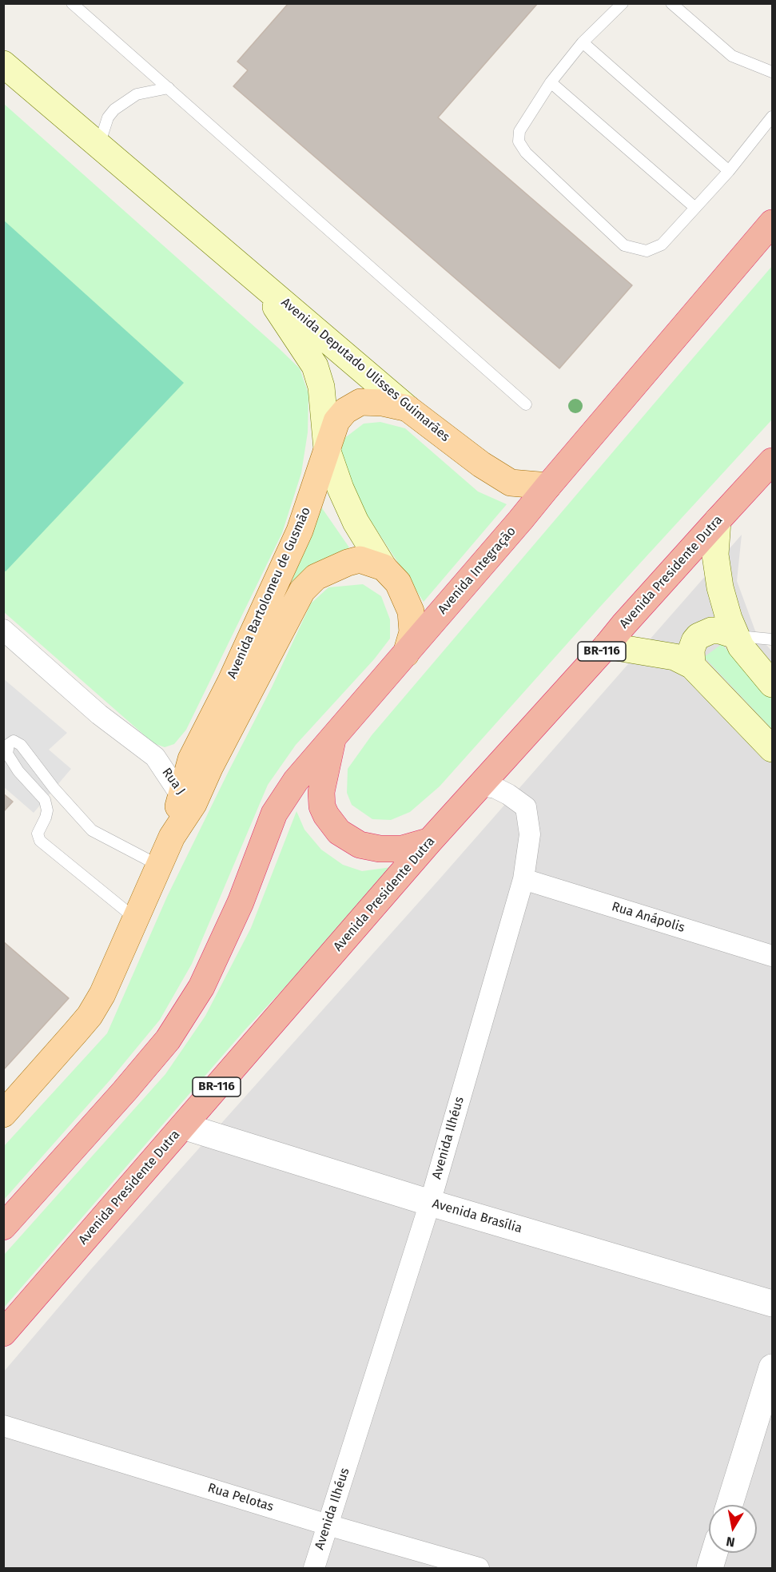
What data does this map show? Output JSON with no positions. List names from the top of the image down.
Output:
{
  "streets": {
    "highway": ["Avenida Integração", "Avenida Presidente Dutra", "BR-116"],
    "main road": ["Avenida Deputado Ulisses Guimarães", "Avenida Bartolomeu de Gusmão"],
    "street": [
      "Rua J",
      "Rua Anápolis",
      "Avenida Ilhéus",
      "Avenida Brasília",
      "Rua Pelotas"
    ]
  },
  "crossings": [
    ["Avenida Deputado Ulisses Guimarães", "Avenida Integração"],
    ["Avenida Deputado Ulisses Guimarães", "Avenida Bartolomeu de Gusmão"],
    ["Avenida Presidente Dutra", "Avenida Ilhéus"],
    ["Avenida Presidente Dutra", "Avenida Brasília"],
    ["Avenida Bartolomeu de Gusmão", "Rua J"],
    ["Rua Anápolis", "Avenida Ilhéus"],
    ["Avenida Ilhéus", "Avenida Brasília"],
    ["Avenida Ilhéus", "Rua Pelotas"]
  ],
  "north": "bottom"
}
